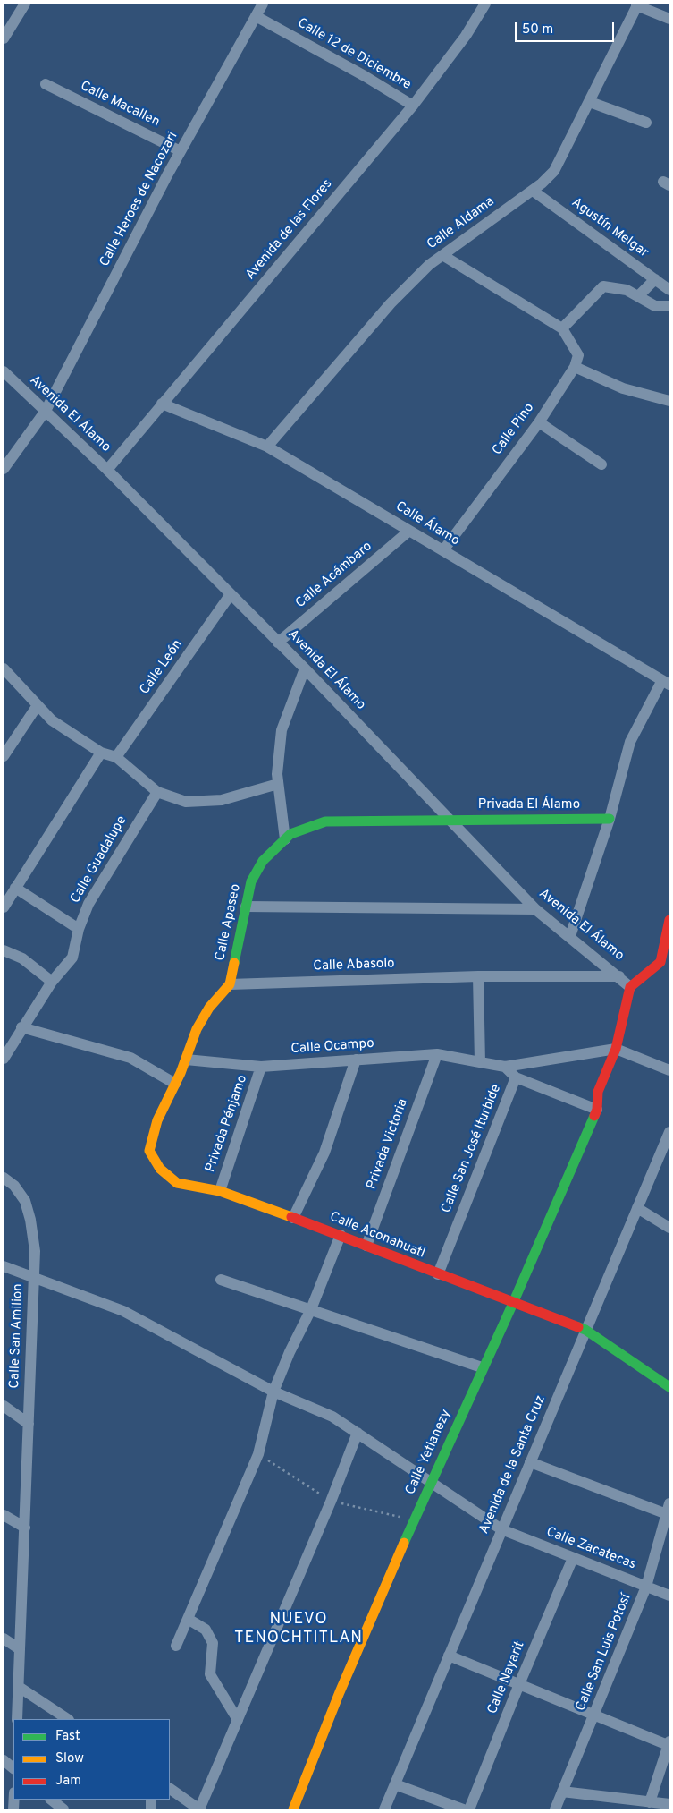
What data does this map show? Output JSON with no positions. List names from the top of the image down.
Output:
{
  "streets": {
    "street": [
      "Calle 12 de Diciembre",
      "Calle Macallen",
      "Calle Heroes de Nacozari",
      "Calle Aldama",
      "Agustín Melgar",
      "Avenida de las Flores",
      "Avenida El Álamo",
      "Calle Pino",
      "Calle Álamo",
      "Calle Acámbaro",
      "Calle León",
      "Privada El Álamo",
      "Calle Guadalupe",
      "Calle Apaseo",
      "Calle Abasolo",
      "Calle Ocampo",
      "Privada Pénjamo",
      "Privada Victoria",
      "Calle San José Iturbide",
      "Calle Aconahuatl",
      "Calle San Amilion",
      "Calle Yetlanezy",
      "Avenida de la Santa Cruz",
      "Calle Zacatecas",
      "Calle San Luis Potosí",
      "Calle Nayarit"
    ]
  },
  "crossings": [
    ["Calle 12 de Diciembre", "Calle Heroes de Nacozari"],
    ["Calle 12 de Diciembre", "Avenida de las Flores"],
    ["Calle Macallen", "Calle Heroes de Nacozari"],
    ["Calle Heroes de Nacozari", "Avenida El Álamo"],
    ["Calle Aldama", "Agustín Melgar"],
    ["Calle Aldama", "Calle Álamo"],
    ["Avenida de las Flores", "Avenida El Álamo"],
    ["Avenida de las Flores", "Calle Álamo"],
    ["Avenida El Álamo", "Calle Acámbaro"],
    ["Avenida El Álamo", "Calle León"],
    ["Avenida El Álamo", "Privada El Álamo"],
    ["Avenida El Álamo", "Calle Apaseo"],
    ["Avenida El Álamo", "Calle Abasolo"],
    ["Avenida El Álamo", "Calle Yetlanezy"],
    ["Calle Pino", "Calle Álamo"],
    ["Calle Álamo", "Calle Acámbaro"],
    ["Privada El Álamo", "Calle Apaseo"],
    ["Calle Apaseo", "Calle Abasolo"],
    ["Calle Apaseo", "Calle Ocampo"],
    ["Calle Apaseo", "Calle Aconahuatl"],
    ["Calle Ocampo", "Privada Pénjamo"],
    ["Calle Ocampo", "Privada Victoria"],
    ["Calle Ocampo", "Calle San José Iturbide"],
    ["Privada Pénjamo", "Calle Aconahuatl"],
    ["Privada Victoria", "Calle Aconahuatl"],
    ["Calle San José Iturbide", "Calle Aconahuatl"],
    ["Calle Aconahuatl", "Calle Yetlanezy"],
    ["Calle Aconahuatl", "Avenida de la Santa Cruz"],
    ["Calle San Amilion", "Calle Zacatecas"],
    ["Calle Yetlanezy", "Calle Zacatecas"],
    ["Avenida de la Santa Cruz", "Calle Zacatecas"],
    ["Calle Zacatecas", "Calle San Luis Potosí"],
    ["Calle Zacatecas", "Calle Nayarit"]
  ],
  "districts": ["NUEVO TENOCHTITLAN"],
  "legend": ["Fast", "Slow", "Jam"],
  "scale_bar": "50 m"
}
